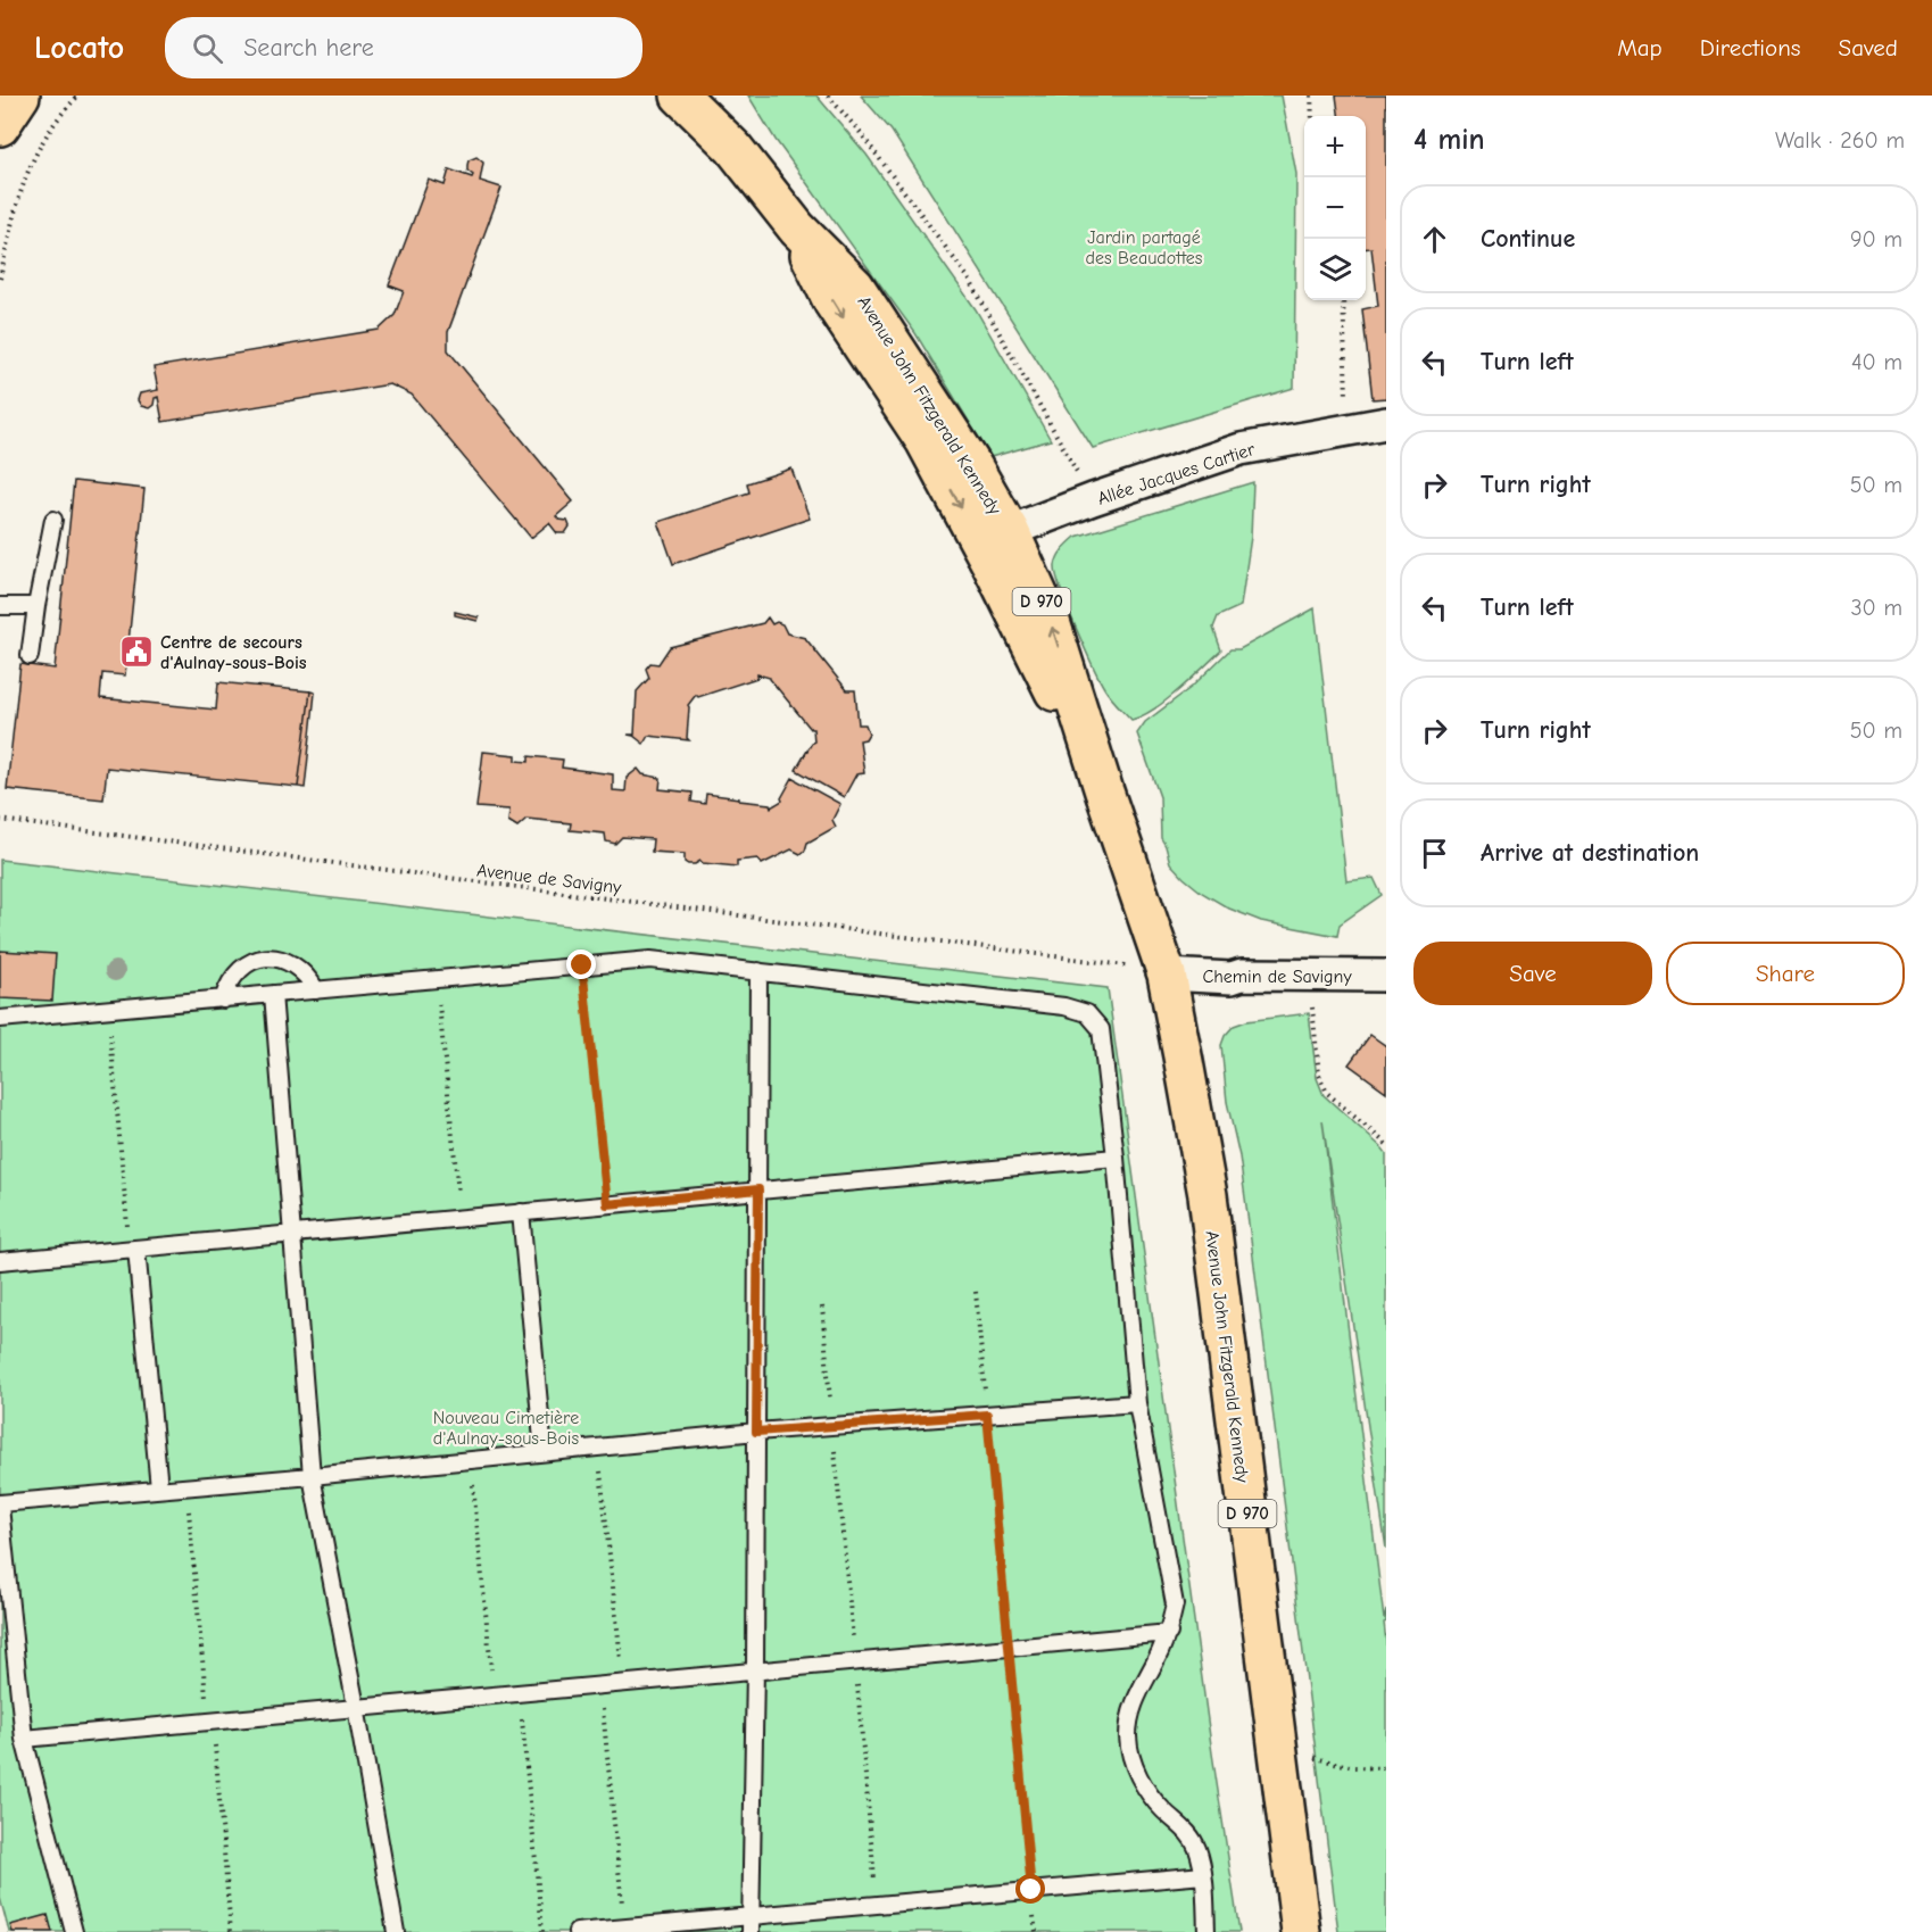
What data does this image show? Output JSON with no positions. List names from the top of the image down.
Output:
{
  "streets": {
    "main road": ["Avenue John Fitzgerald Kennedy", "D 970"],
    "street": ["Allée Jacques Cartier", "Chemin de Savigny"],
    "path": ["Avenue de Savigny"]
  },
  "crossings": [
    ["Avenue John Fitzgerald Kennedy", "Allée Jacques Cartier"],
    ["Avenue John Fitzgerald Kennedy", "Chemin de Savigny"]
  ],
  "parks": ["Jardin partagé des Beaudottes", "Nouveau Cimetière d'Aulnay-sous-Bois"],
  "places": {
    "public building": ["Centre de secours d'Aulnay-sous-Bois"]
  },
  "page": {
    "header": "Locato",
    "search": "Search here",
    "nav": ["Map", "Directions", "Saved"],
    "heading": ["4 min", "Walk · 260 m"],
    "map_buttons": ["+", "−"],
    "list": [
      ["Continue", "90 m"],
      ["Turn left", "40 m"],
      ["Turn right", "50 m"],
      ["Turn left", "30 m"],
      ["Turn right", "50 m"],
      "Arrive at destination"
    ],
    "buttons": ["Save", "Share"]
  }
}
